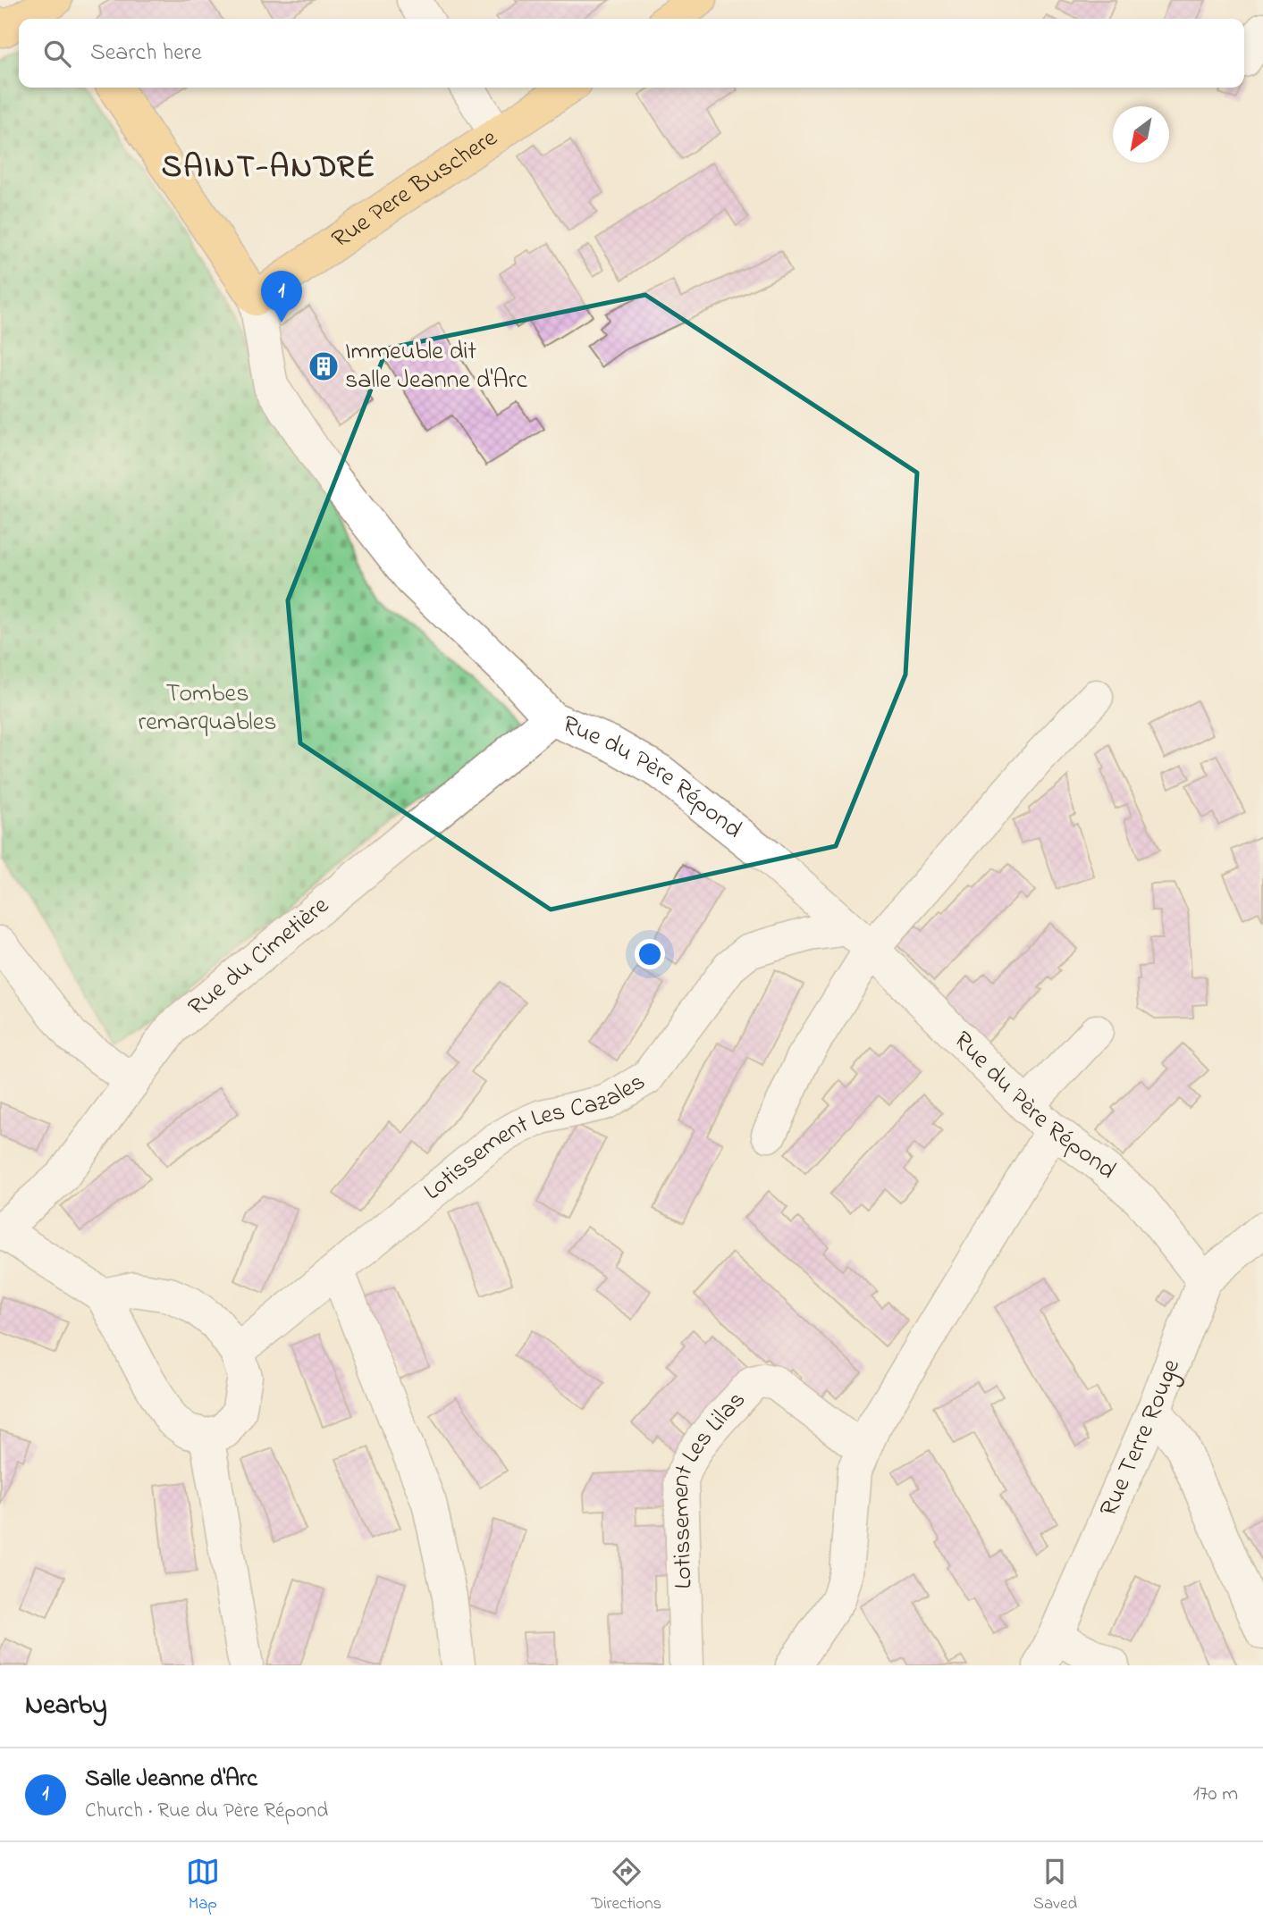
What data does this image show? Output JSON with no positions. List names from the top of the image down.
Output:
{
  "streets": {
    "main road": ["Rue Pere Buschere", "Rue du Père Répond"],
    "street": [
      "Rue du Cimetière",
      "Lotissement Les Cazales",
      "Rue Terre Rouge",
      "Lotissement Les Lilas"
    ]
  },
  "crossings": [
    ["Rue Pere Buschere", "Rue du Père Répond"],
    ["Rue du Père Répond", "Rue du Cimetière"],
    ["Rue du Père Répond", "Lotissement Les Cazales"],
    ["Rue du Père Répond", "Rue Terre Rouge"]
  ],
  "districts": ["SAINT-ANDRÉ"],
  "parks": ["Tombes remarquables"],
  "places": {
    "building": ["Immeuble dit salle Jeanne d'Arc"]
  },
  "north": "bottom left",
  "page": {
    "search": "Search here",
    "pins": "1",
    "heading": "Nearby",
    "list": [
      {
        "mark": "1",
        "name": "Salle Jeanne d'Arc",
        "note": "Church · Rue du Père Répond",
        "value": "170 m"
      }
    ],
    "nav": ["Map", "Directions", "Saved"]
  }
}
